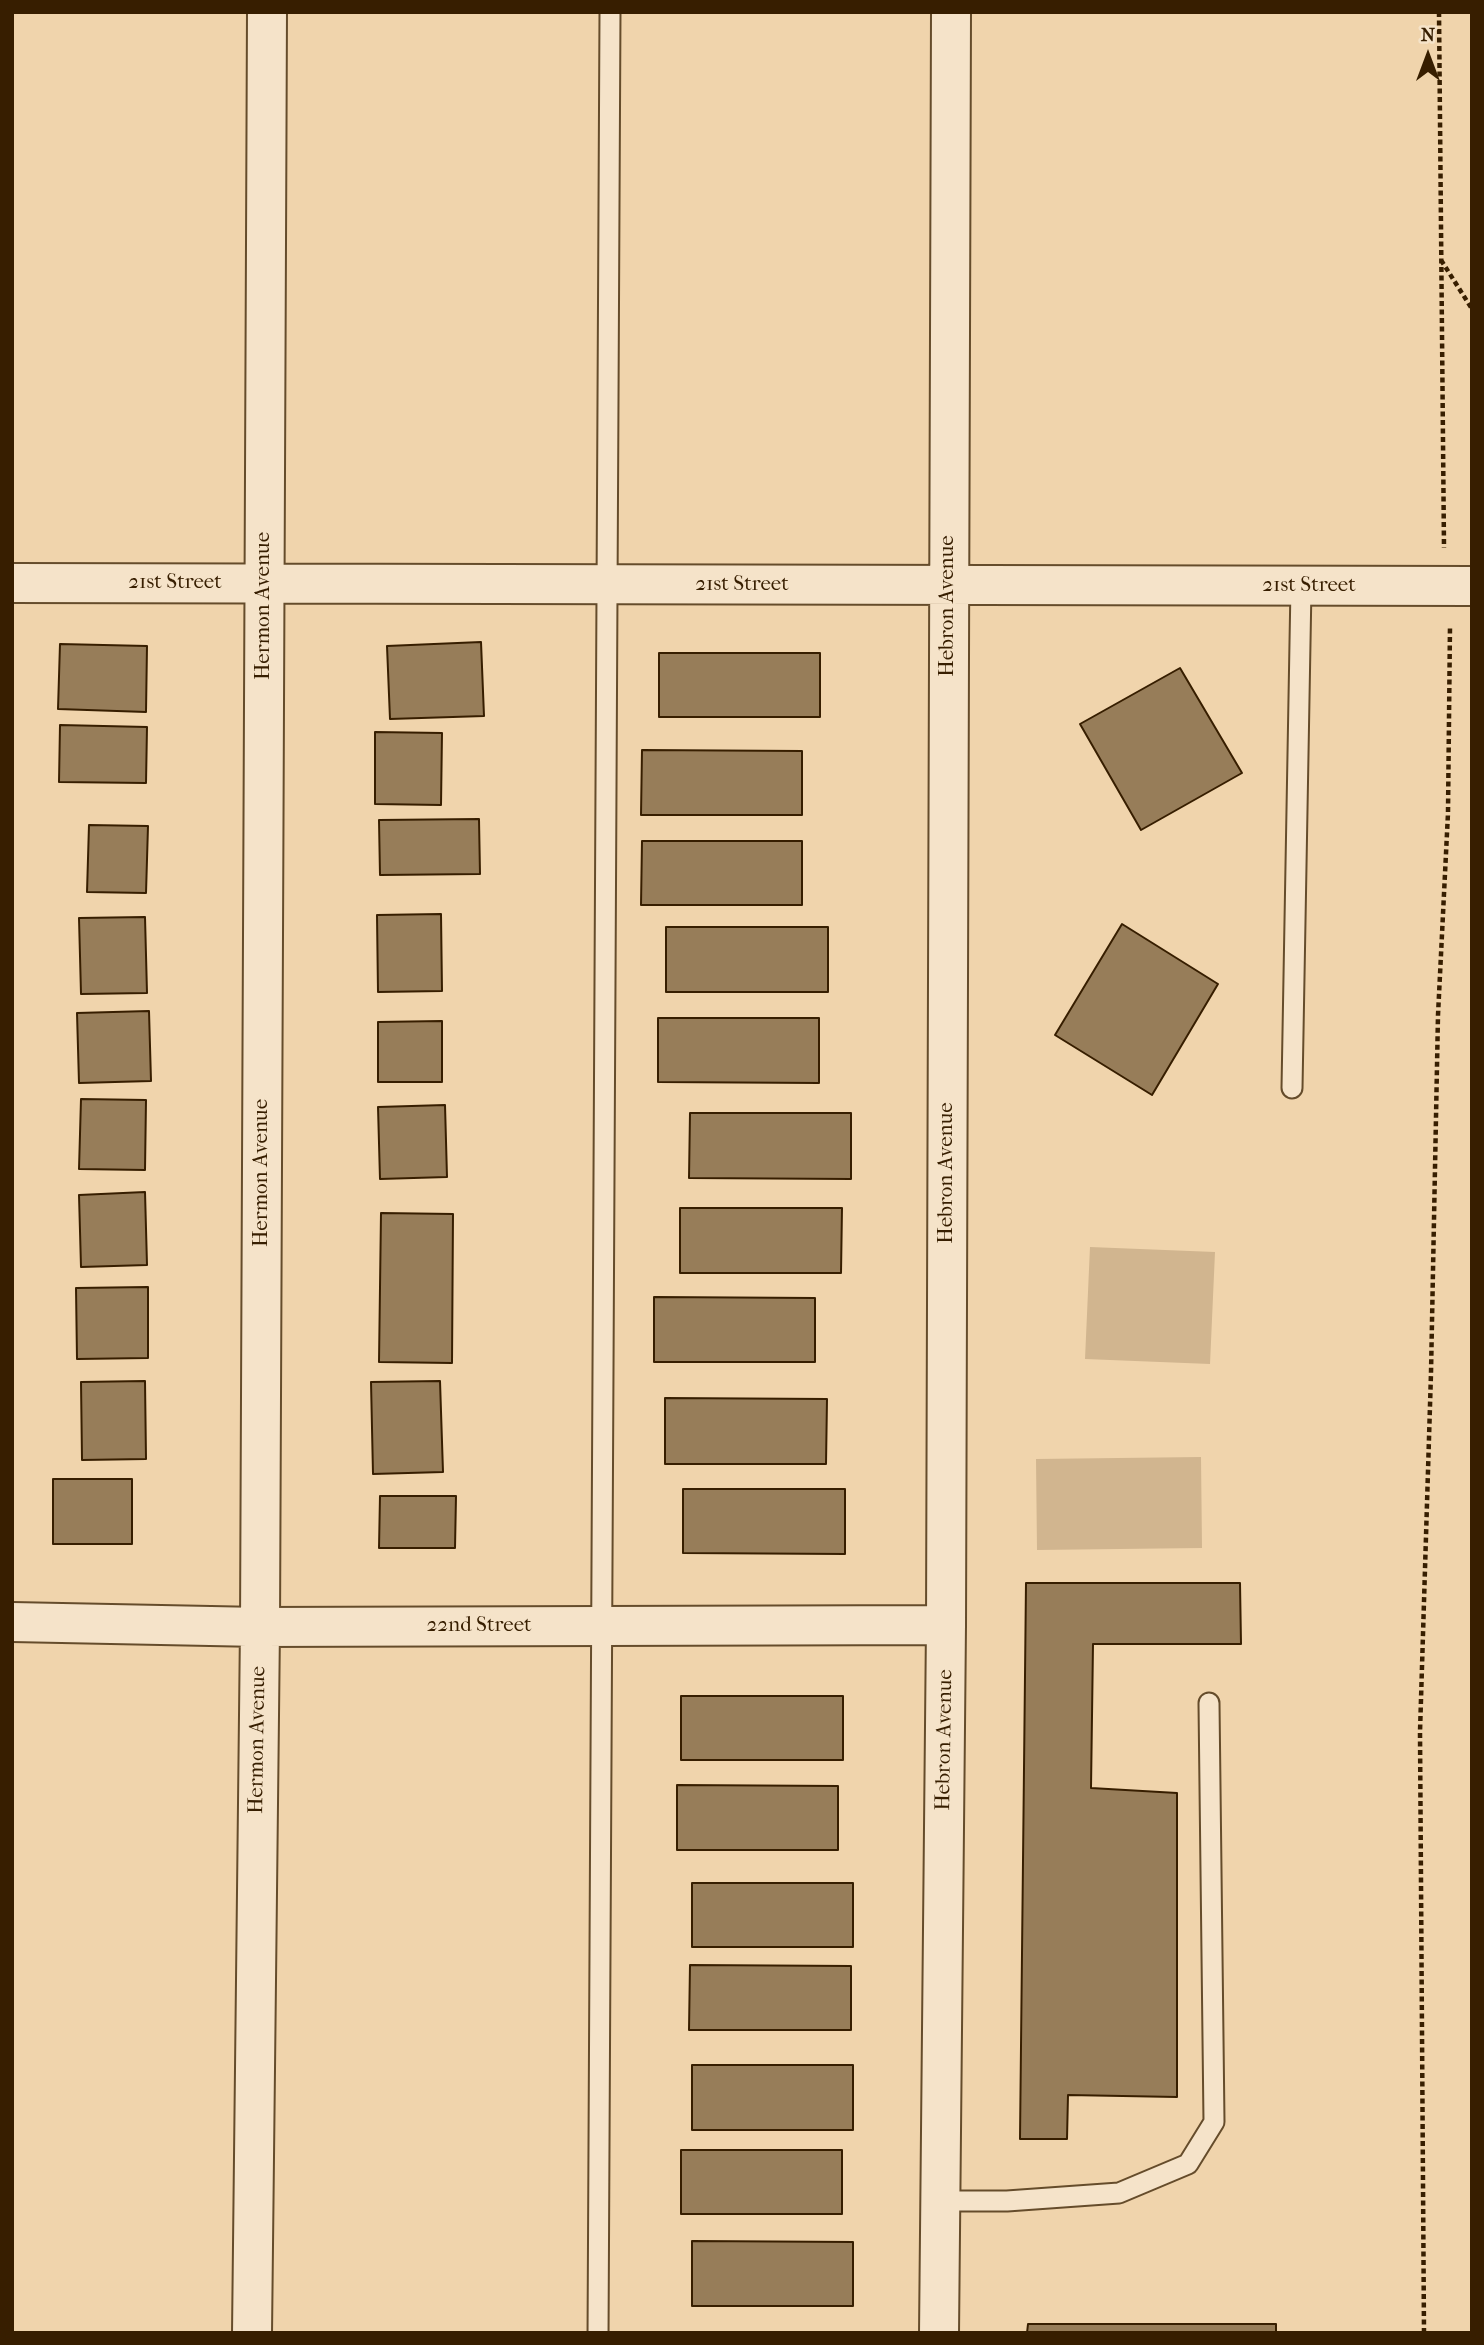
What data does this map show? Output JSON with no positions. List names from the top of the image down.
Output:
{
  "streets": {
    "street": [
      "21st Street",
      "Hermon Avenue",
      "Hebron Avenue",
      "22nd Street"
    ]
  },
  "crossings": [
    ["21st Street", "Hermon Avenue"],
    ["21st Street", "Hebron Avenue"],
    ["Hermon Avenue", "22nd Street"],
    ["Hebron Avenue", "22nd Street"]
  ],
  "north": "top"
}
